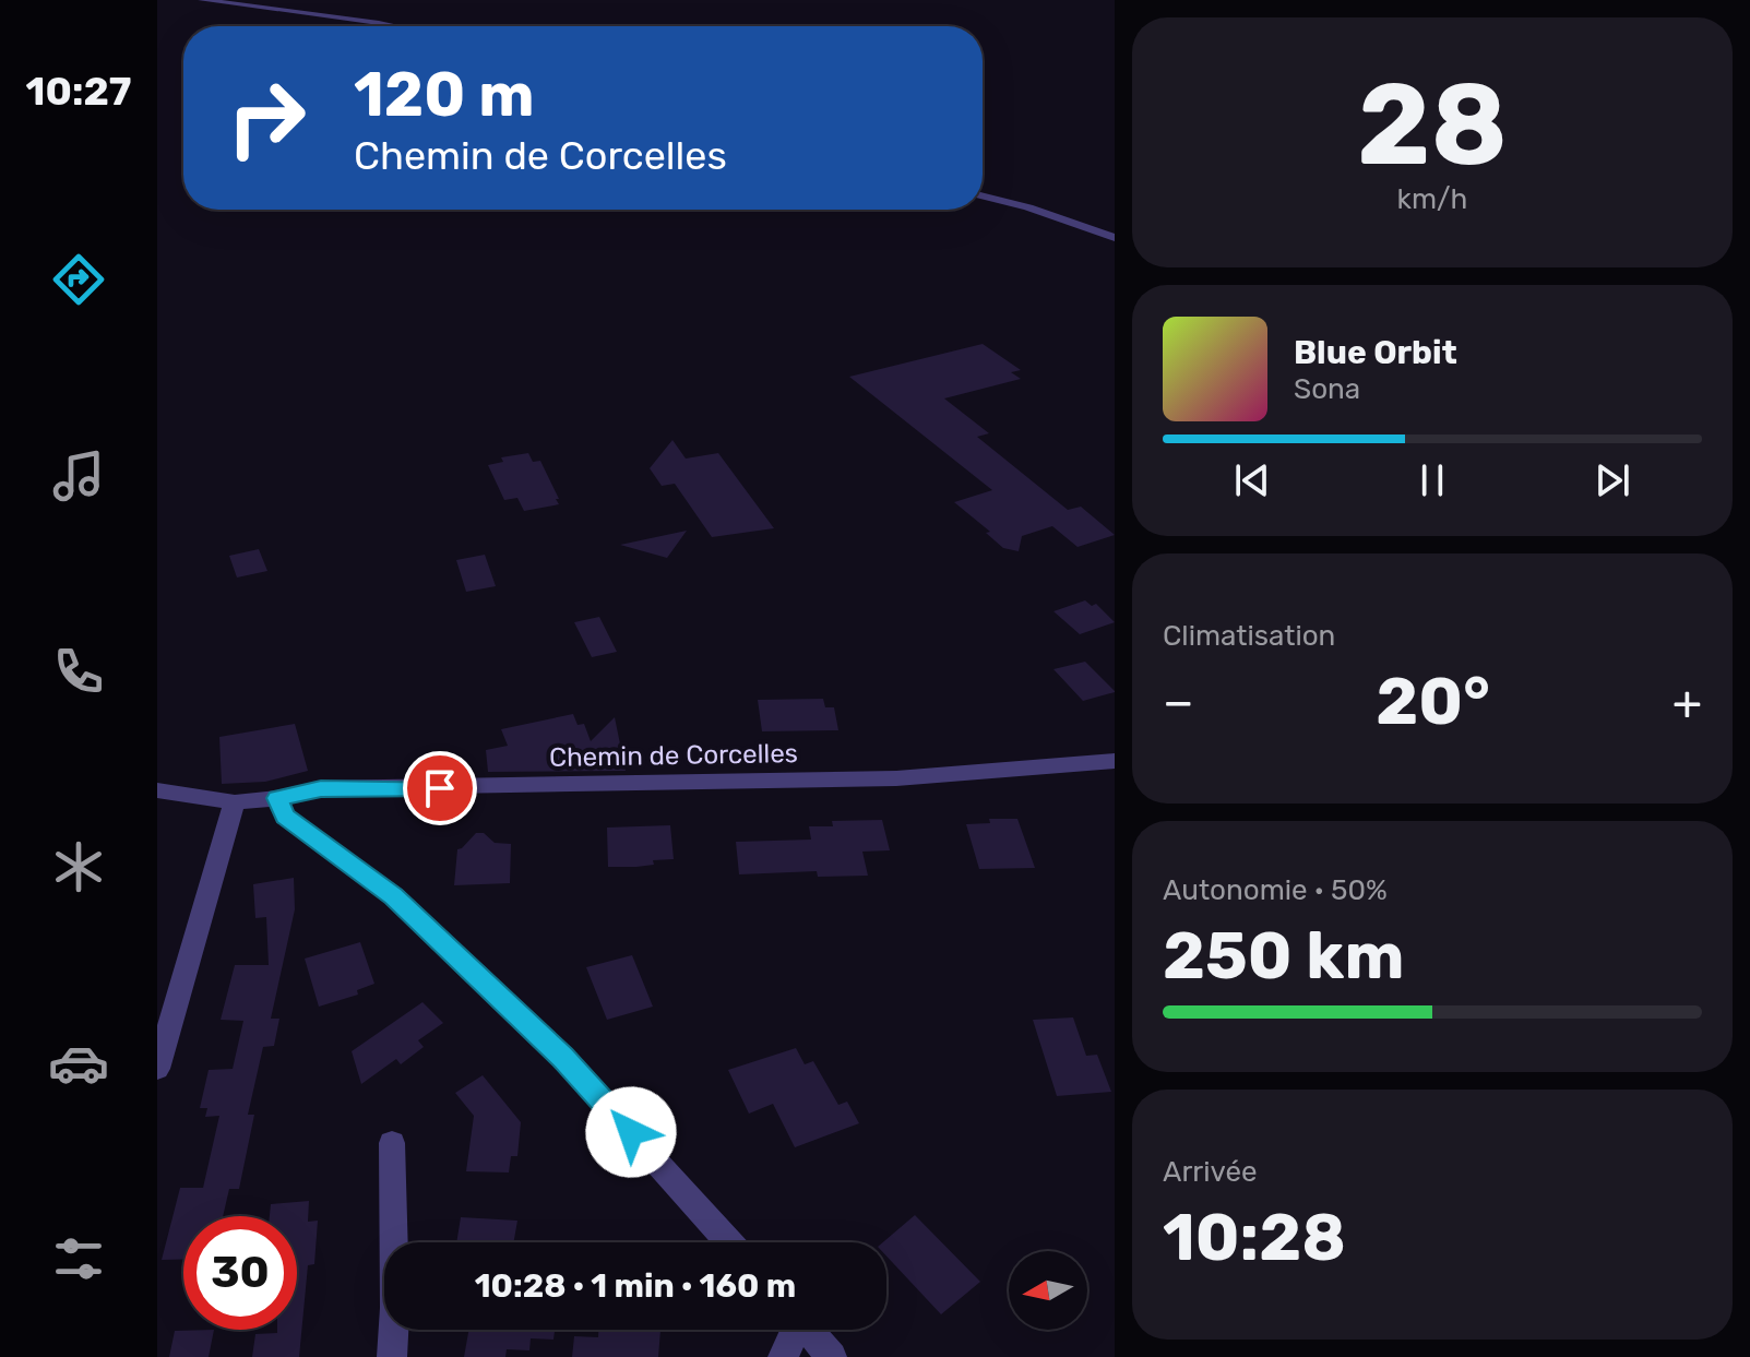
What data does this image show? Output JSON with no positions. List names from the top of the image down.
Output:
{
  "streets": {
    "street": ["Chemin de Corcelles"]
  },
  "north": "left",
  "page": {
    "tabs": "10:27",
    "tile": [
      ["28", "km/h"],
      "Climatisation",
      ["Autonomie · 50%", "250 km"],
      ["Arrivée", "10:28"]
    ],
    "turn": ["120 m", "Chemin de Corcelles"],
    "song": ["Blue Orbit", "Sona"],
    "heat": ["−", "20°", "+"],
    "limit": "30",
    "trip": "10:28 · 1 min · 160 m"
  }
}
